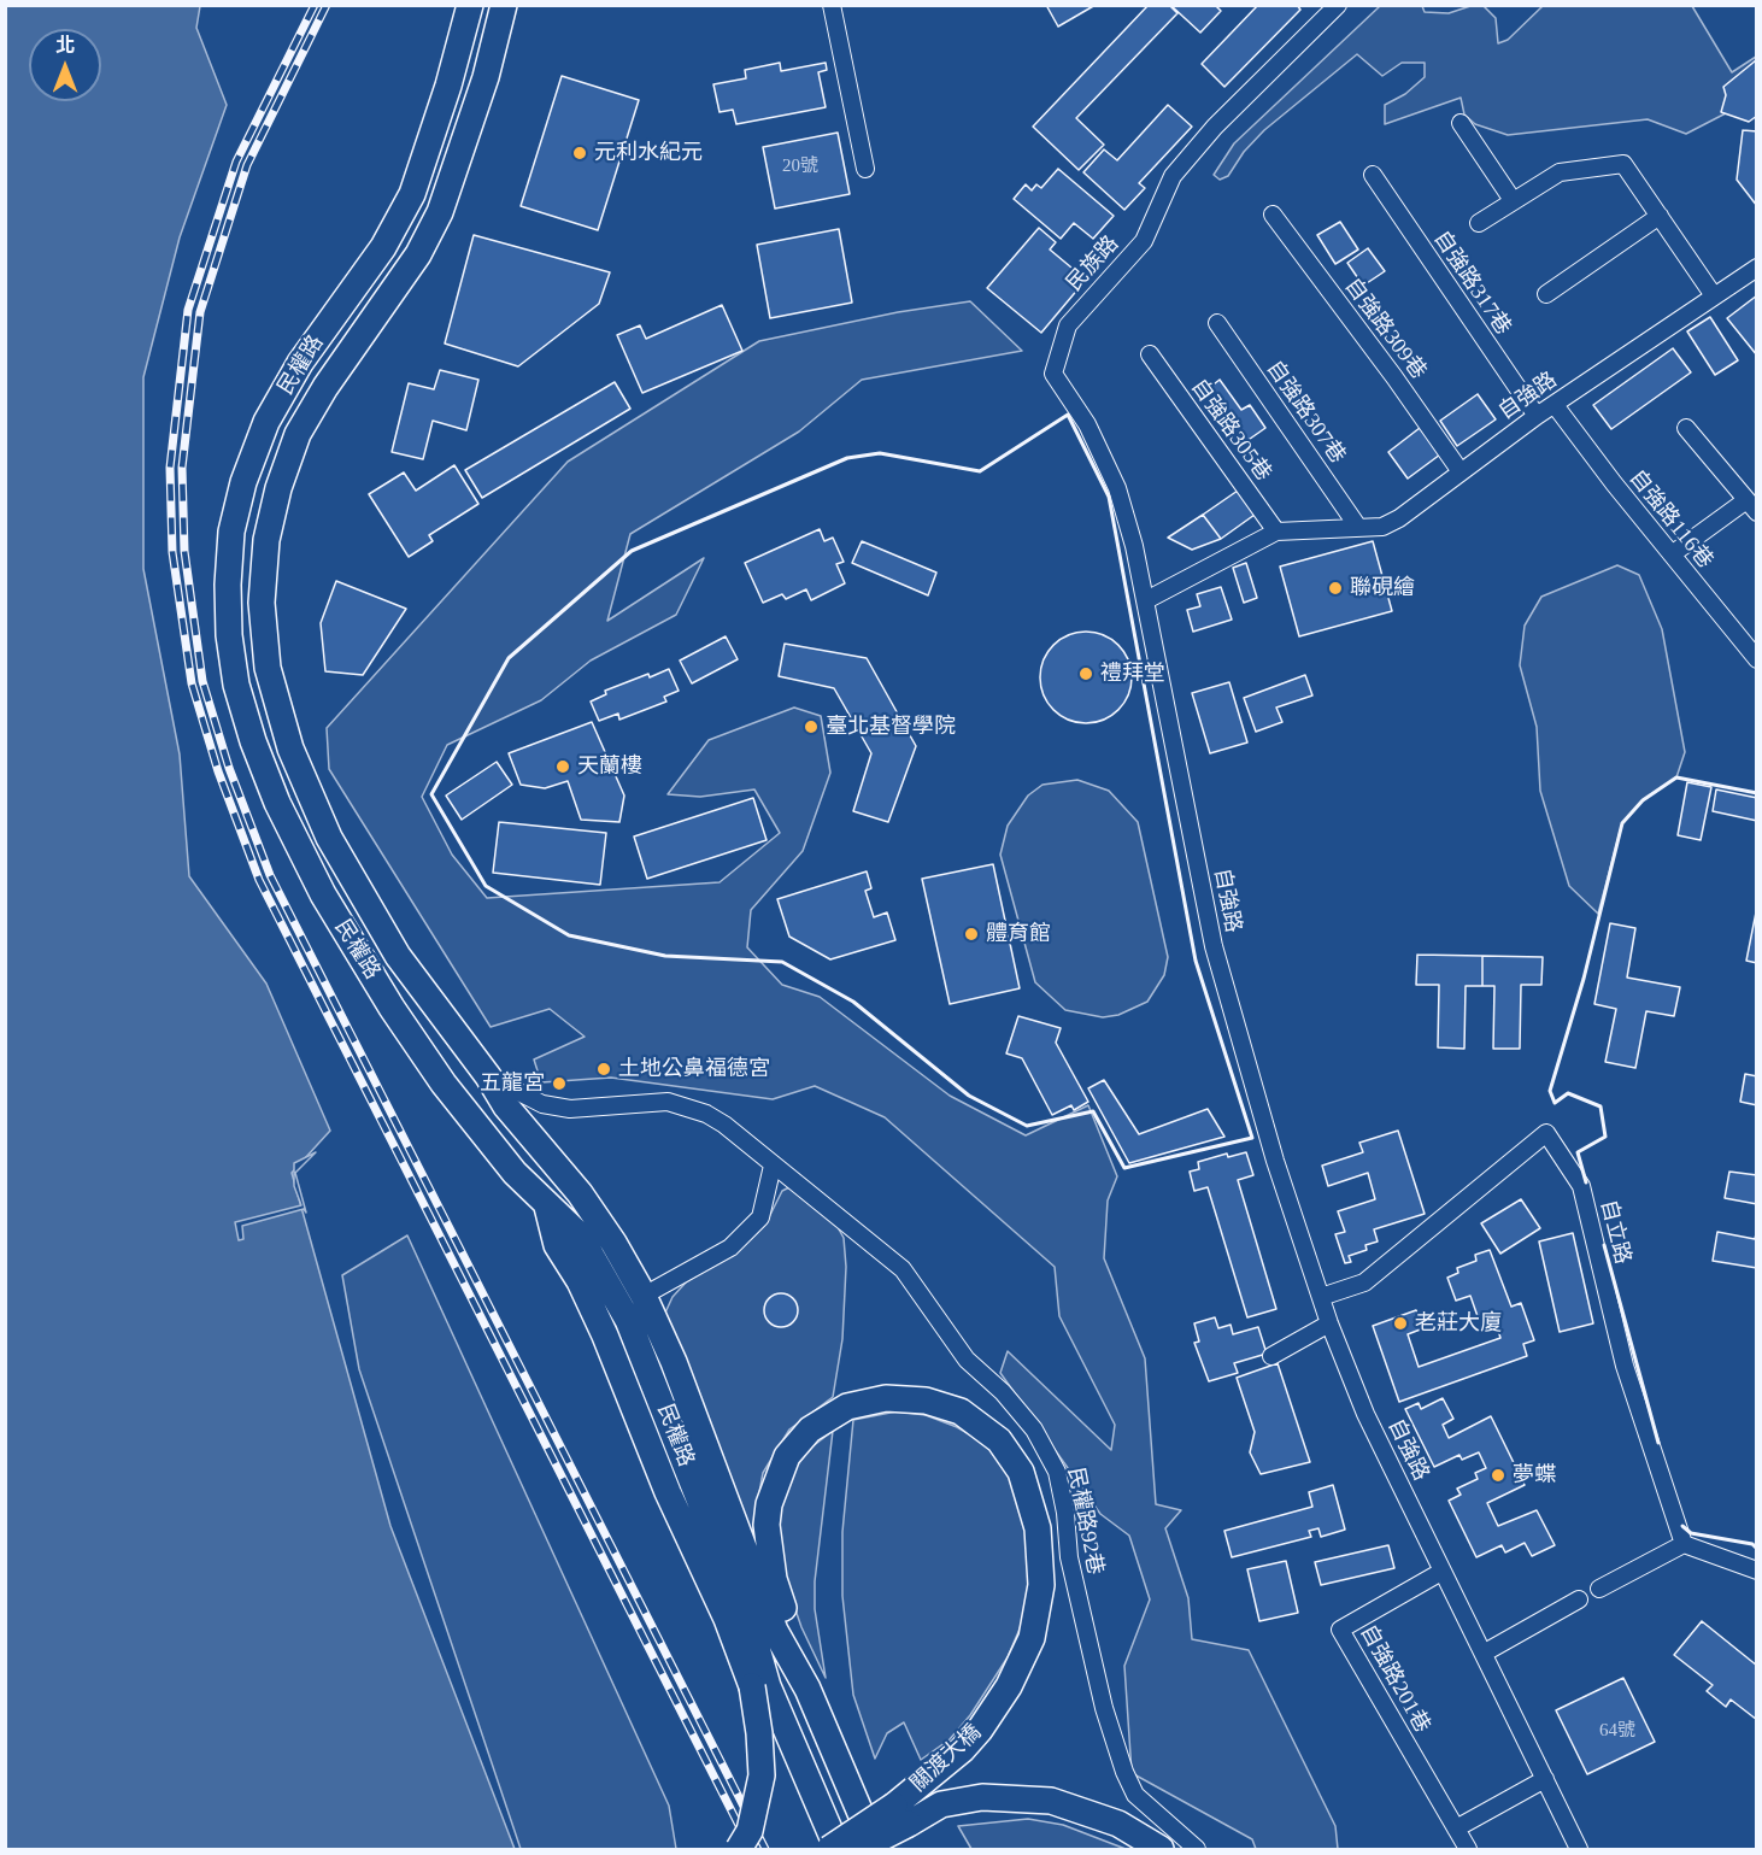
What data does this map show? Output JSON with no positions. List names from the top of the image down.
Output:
{
  "streets": {
    "main road": ["民權路", "關渡大橋"],
    "street": [
      "民族路",
      "自強路317巷",
      "自強路309巷",
      "自強路",
      "自強路307巷",
      "自強路305巷",
      "自強路116巷",
      "自立路",
      "民權路92巷",
      "自強路201巷"
    ]
  },
  "crossings": [
    ["民族路", "自強路"],
    ["自強路317巷", "自強路"],
    ["自強路309巷", "自強路"],
    ["民權路", "民權路92巷"],
    ["民權路", "關渡大橋"],
    ["自強路", "自強路307巷"],
    ["自強路", "自強路305巷"],
    ["自強路", "自強路116巷"],
    ["自強路", "自立路"],
    ["自強路", "自強路201巷"]
  ],
  "places": [
    "元利水紀元",
    "聯硯繪",
    "禮拜堂",
    "臺北基督學院",
    "天蘭樓",
    "體育館",
    "土地公鼻福德宮",
    "五龍宮",
    "老莊大廈",
    "夢蝶"
  ],
  "house_numbers": ["20號", "64號"],
  "north": "top"
}
